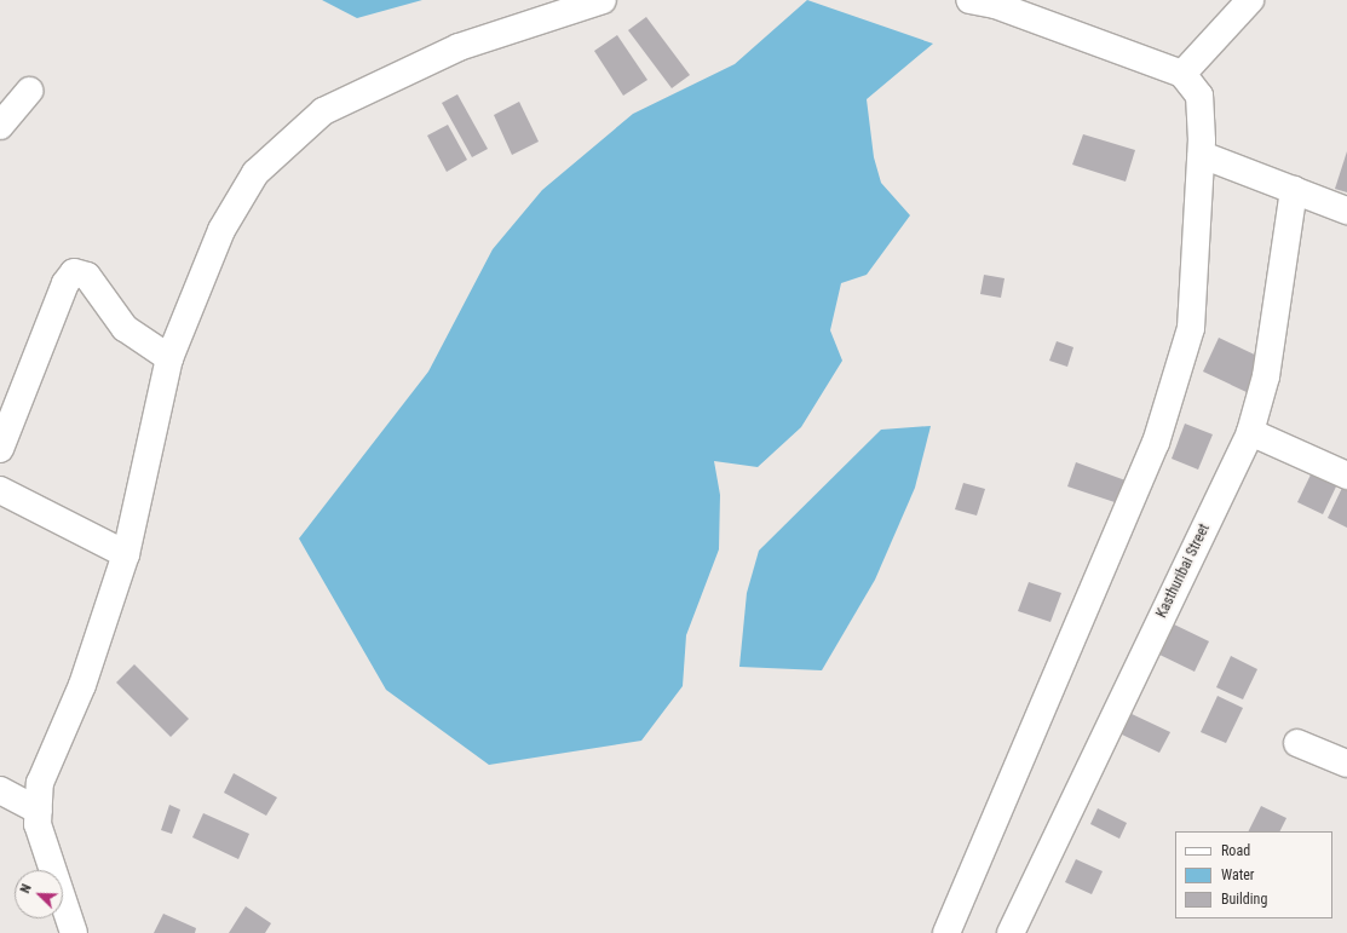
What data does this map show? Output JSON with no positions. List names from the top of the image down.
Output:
{
  "streets": {
    "street": ["Kasthuribai Street"]
  },
  "legend": ["Road", "Water", "Building"],
  "north": "top left"
}
